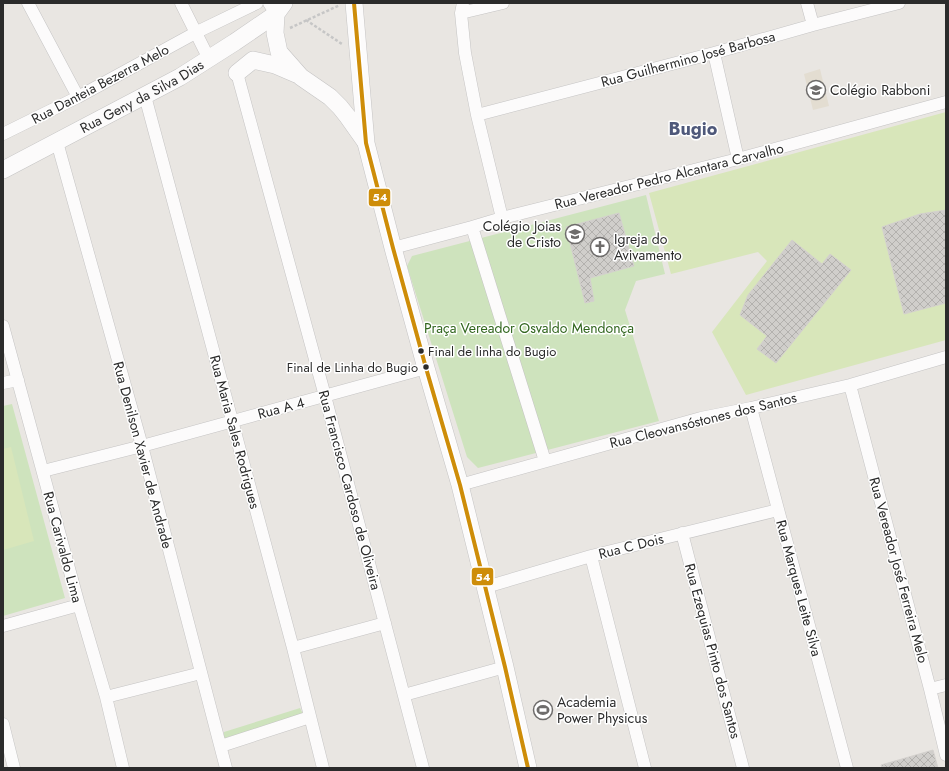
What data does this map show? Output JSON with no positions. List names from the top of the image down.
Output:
{
  "streets": {
    "main road": ["Rua Geny da Silva Dias"],
    "street": [
      "Rua Guilhermino José Barbosa",
      "Rua Danteia Bezerra Melo",
      "Rua Vereador Pedro Alcantara Carvalho",
      "Rua A 4",
      "Rua Cleovansóstones dos Santos",
      "Rua Maria Sales Rodrigues",
      "Rua Denilson Xavier de Andrade",
      "Rua Francisco Cardoso de Oliveira",
      "Rua C Dois",
      "Rua Carivaldo Lima",
      "Rua Vereador José Ferreira Melo",
      "Rua Marques Leite Silva",
      "Rua Ezequias Pinto dos Santos"
    ]
  },
  "crossings": [
    ["Rua Geny da Silva Dias", "Rua Maria Sales Rodrigues"],
    ["Rua Geny da Silva Dias", "Rua Denilson Xavier de Andrade"],
    ["Rua A 4", "Rua Maria Sales Rodrigues"],
    ["Rua A 4", "Rua Denilson Xavier de Andrade"],
    ["Rua A 4", "Rua Francisco Cardoso de Oliveira"],
    ["Rua A 4", "Rua Carivaldo Lima"],
    ["Rua Cleovansóstones dos Santos", "Rua Vereador José Ferreira Melo"],
    ["Rua Cleovansóstones dos Santos", "Rua Marques Leite Silva"],
    ["Rua C Dois", "Rua Marques Leite Silva"],
    ["Rua C Dois", "Rua Ezequias Pinto dos Santos"]
  ],
  "districts": ["Bugio"],
  "parks": ["Praça Vereador Osvaldo Mendonça"],
  "places": {
    "school or university": ["Colégio Rabboni", "Colégio Joias de Cristo"],
    "church": ["Igreja do Avivamento"],
    "other": ["Final de linha do Bugio", "Final de Linha do Bugio"],
    "sports": ["Academia Power Physicus"]
  },
  "lines": ["transit line 54"]
}
